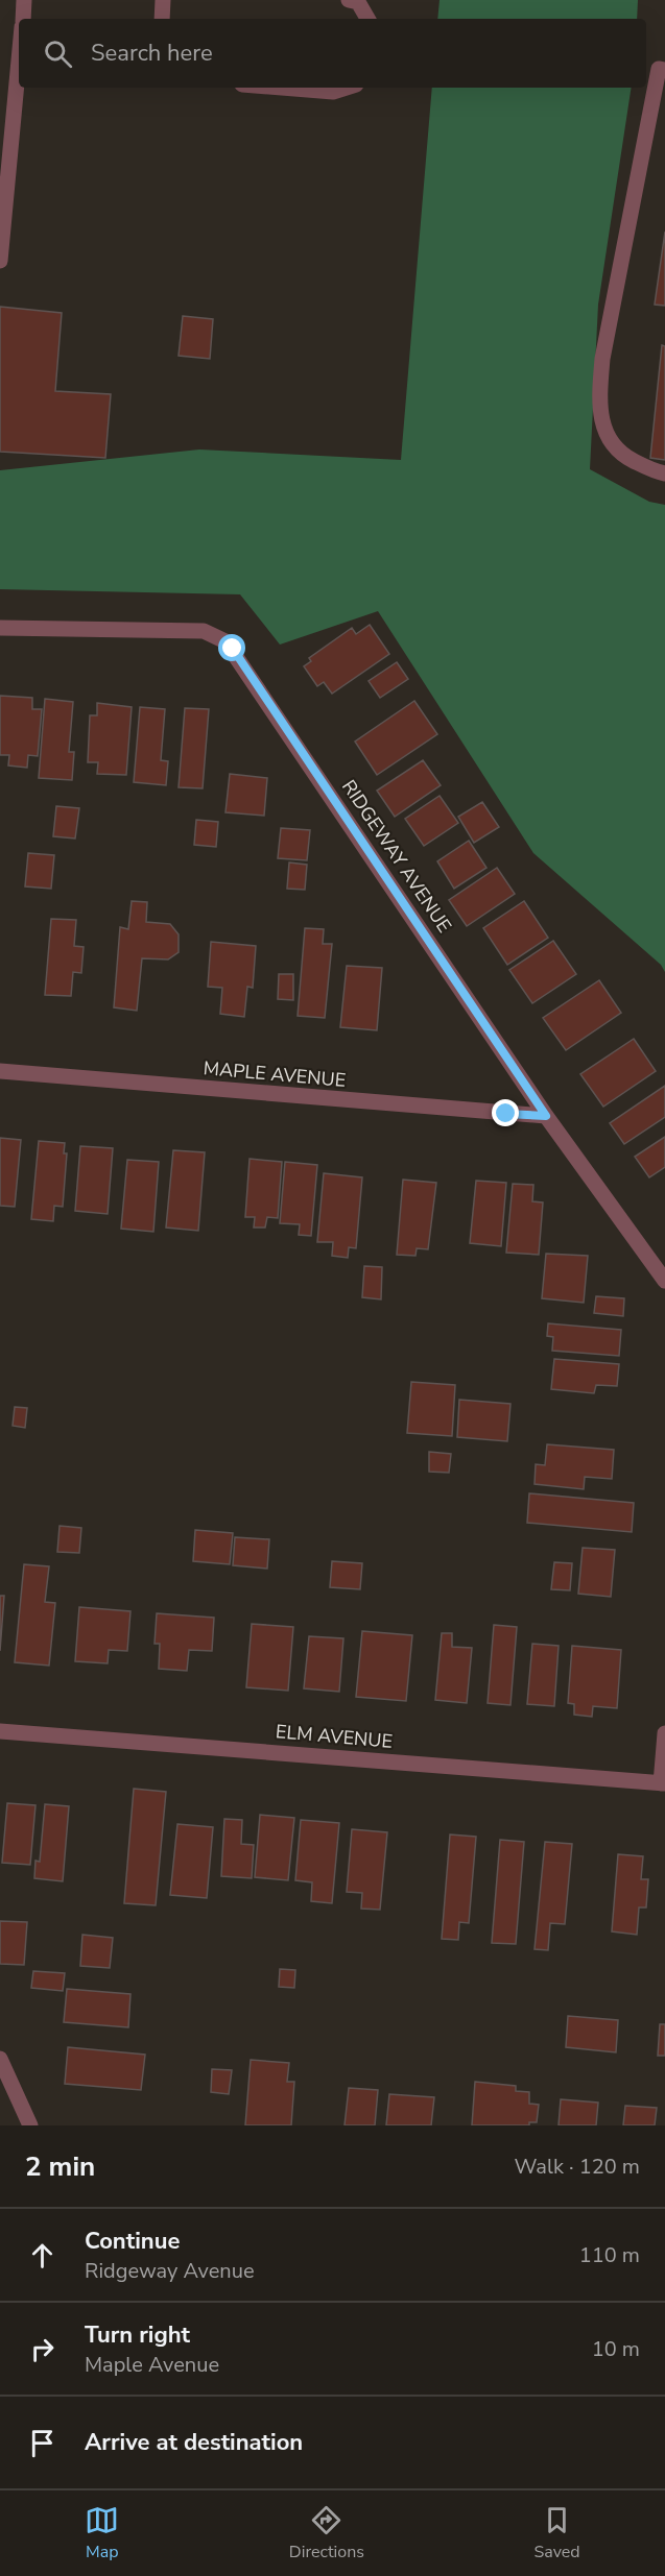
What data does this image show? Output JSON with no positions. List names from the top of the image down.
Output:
{
  "streets": {
    "street": ["RIDGEWAY AVENUE", "MAPLE AVENUE", "ELM AVENUE"]
  },
  "crossings": [
    ["RIDGEWAY AVENUE", "MAPLE AVENUE"]
  ],
  "page": {
    "search": "Search here",
    "heading": ["2 min", "Walk · 120 m"],
    "list": [
      ["Continue", "Ridgeway Avenue", "110 m"],
      ["Turn right", "Maple Avenue", "10 m"],
      "Arrive at destination"
    ],
    "nav": ["Map", "Directions", "Saved"]
  }
}
